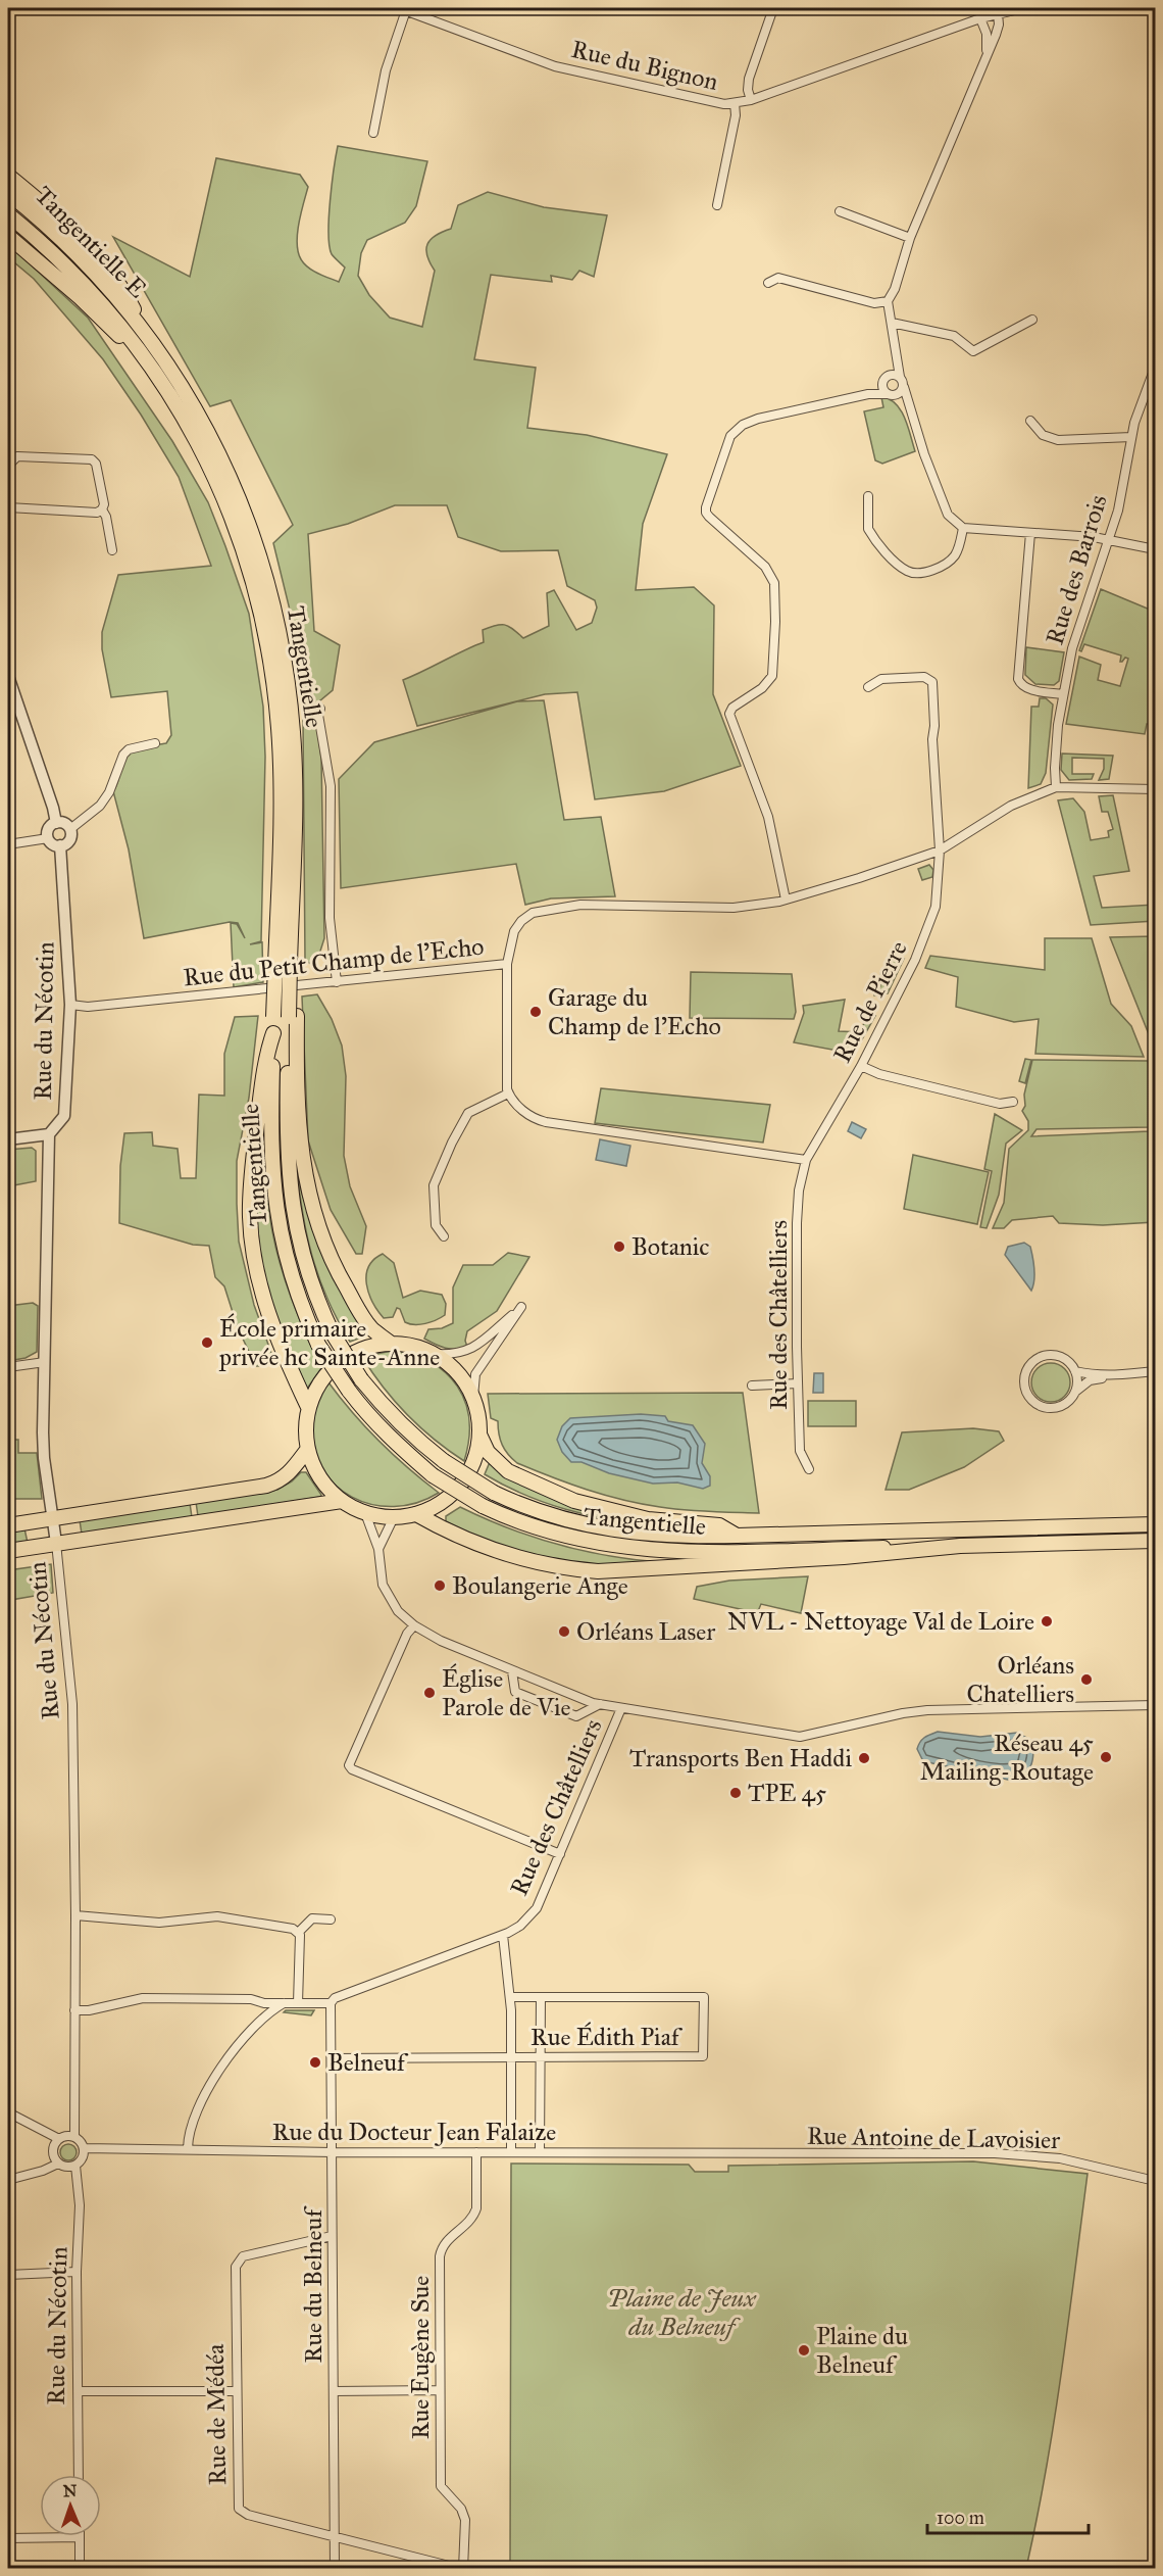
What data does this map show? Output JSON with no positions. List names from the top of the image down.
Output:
{
  "streets": {
    "main road": ["Tangentielle E", "Tangentielle"],
    "street": [
      "Rue du Bignon",
      "Rue des Barrois",
      "Rue du Petit Champ de l'Echo",
      "Rue de Pierre",
      "Rue du Nécotin",
      "Rue des Châtelliers",
      "Rue Édith Piaf",
      "Rue du Docteur Jean Falaize",
      "Rue Antoine de Lavoisier",
      "Rue du Belneuf",
      "Rue Eugène Sue",
      "Rue de Médéa"
    ]
  },
  "crossings": [
    ["Tangentielle E", "Tangentielle"],
    ["Rue des Barrois", "Rue du Petit Champ de l'Echo"],
    ["Rue du Petit Champ de l'Echo", "Rue de Pierre"],
    ["Rue du Petit Champ de l'Echo", "Rue du Nécotin"],
    ["Rue de Pierre", "Rue des Châtelliers"],
    ["Rue du Nécotin", "Rue des Châtelliers"],
    ["Rue du Nécotin", "Rue du Docteur Jean Falaize"],
    ["Rue des Châtelliers", "Rue du Belneuf"],
    ["Rue Édith Piaf", "Rue du Belneuf"],
    ["Rue du Docteur Jean Falaize", "Rue Antoine de Lavoisier"],
    ["Rue du Docteur Jean Falaize", "Rue du Belneuf"],
    ["Rue du Docteur Jean Falaize", "Rue Eugène Sue"],
    ["Rue du Belneuf", "Rue de Médéa"],
    ["Rue Eugène Sue", "Rue de Médéa"]
  ],
  "parks": ["Plaine de Jeux du Belneuf"],
  "places": [
    "Garage du Champ de l'Echo",
    "Botanic",
    "École primaire privée hc Sainte-Anne",
    "Boulangerie Ange",
    "NVL - Nettoyage Val de Loire",
    "Orléans Laser",
    "Orléans Chatelliers",
    "Église Parole de Vie",
    "Réseau 45 Mailing-Routage",
    "Transports Ben Haddi",
    "TPE 45",
    "Belneuf",
    "Plaine du Belneuf"
  ],
  "scale_bar": "100 m",
  "north": "top"
}
